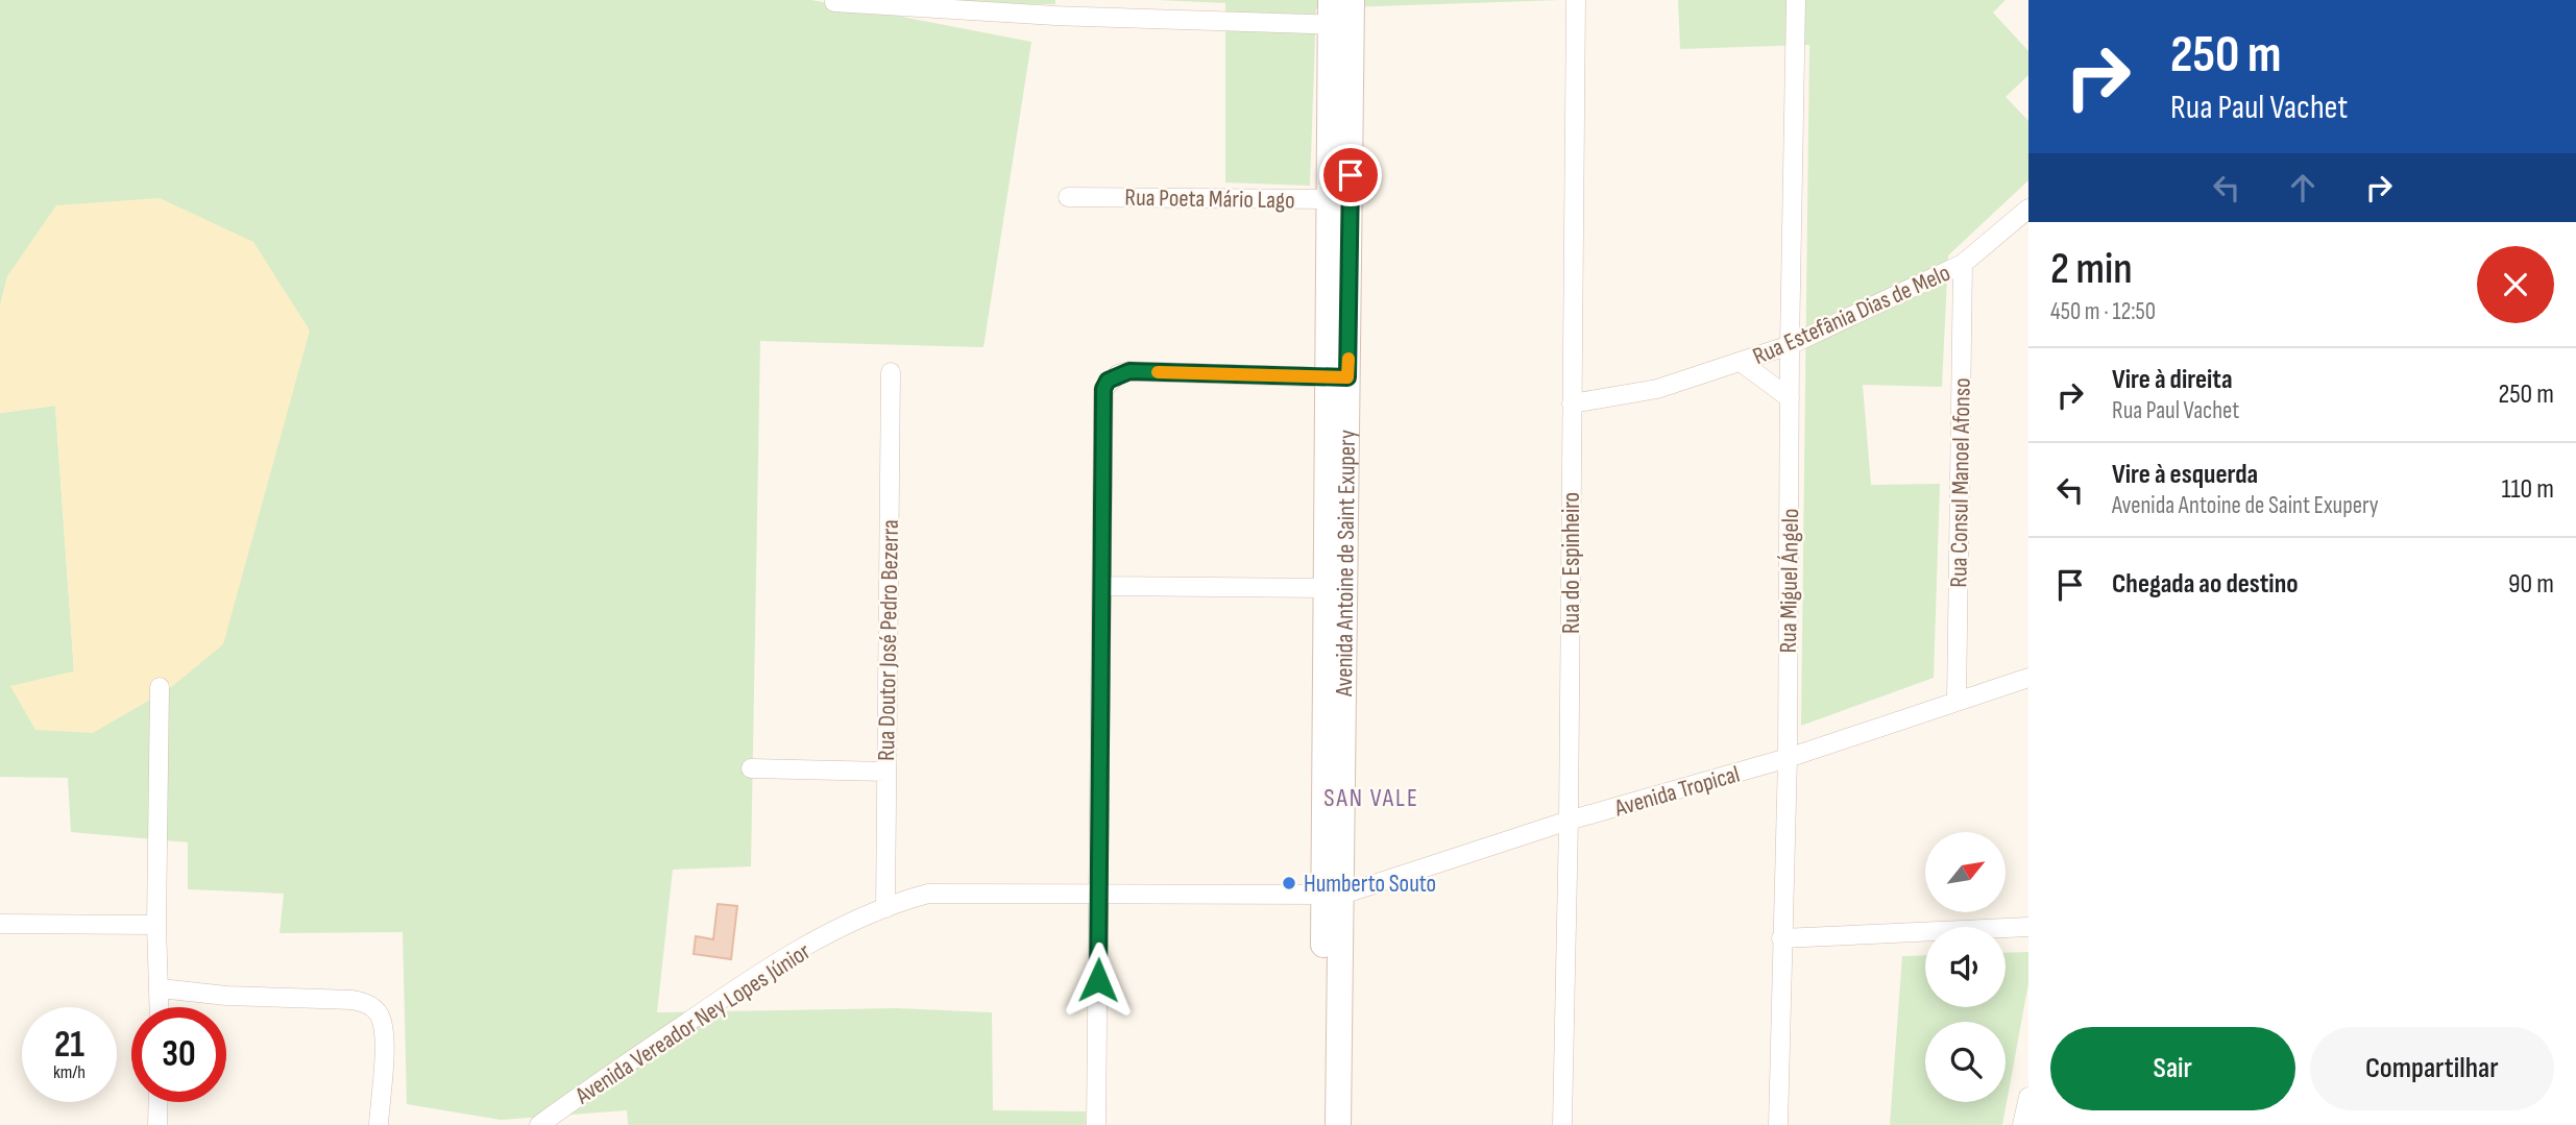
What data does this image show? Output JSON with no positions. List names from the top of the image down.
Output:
{
  "streets": {
    "street": [
      "Rua Poeta Mário Lago",
      "Rua Estefânia Dias de Melo",
      "Rua Consul Manoel Afonso",
      "Avenida Antoine de Saint Exupery",
      "Rua do Espinheiro",
      "Rua Miguel Ángelo",
      "Rua Doutor José Pedro Bezerra",
      "Avenida Tropical",
      "Avenida Vereador Ney Lopes Júnior"
    ]
  },
  "crossings": [
    ["Rua Poeta Mário Lago", "Avenida Antoine de Saint Exupery"],
    ["Rua Estefânia Dias de Melo", "Rua Consul Manoel Afonso"],
    ["Rua Estefânia Dias de Melo", "Rua do Espinheiro"],
    ["Rua Estefânia Dias de Melo", "Rua Miguel Ángelo"],
    ["Rua Consul Manoel Afonso", "Avenida Tropical"],
    ["Avenida Antoine de Saint Exupery", "Avenida Tropical"],
    ["Avenida Antoine de Saint Exupery", "Avenida Vereador Ney Lopes Júnior"],
    ["Rua do Espinheiro", "Avenida Tropical"],
    ["Rua Miguel Ángelo", "Avenida Tropical"],
    ["Rua Doutor José Pedro Bezerra", "Avenida Vereador Ney Lopes Júnior"],
    ["Avenida Tropical", "Avenida Vereador Ney Lopes Júnior"]
  ],
  "districts": ["SAN VALE"],
  "places": ["Humberto Souto"],
  "north": "top right",
  "page": {
    "turn": ["250 m", "Rua Paul Vachet"],
    "heading": ["2 min", "450 m · 12:50"],
    "list": [
      {
        "name": "Vire à direita",
        "note": "Rua Paul Vachet",
        "value": "250 m"
      },
      {
        "name": "Vire à esquerda",
        "note": "Avenida Antoine de Saint Exupery",
        "value": "110 m"
      },
      {
        "name": "Chegada ao destino",
        "value": "90 m"
      }
    ],
    "speed": "21 km/h",
    "limit": "30",
    "buttons": ["Sair", "Compartilhar"]
  }
}
